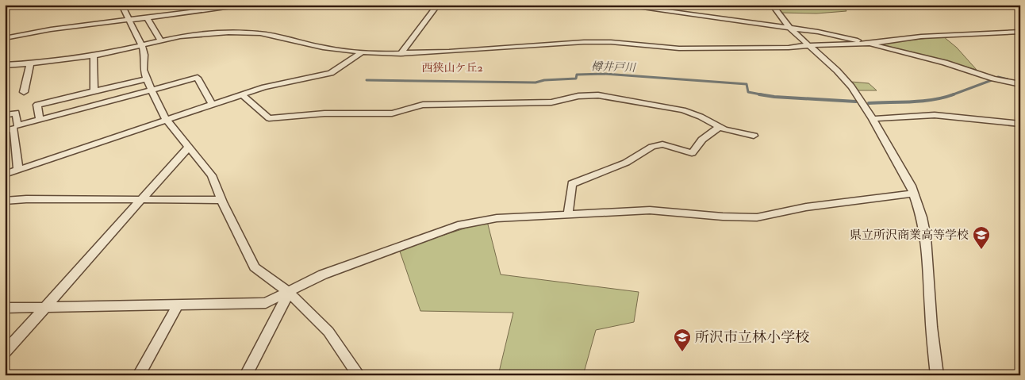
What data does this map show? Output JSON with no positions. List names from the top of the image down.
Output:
{
  "districts": ["西狭山ケ丘2"],
  "water": ["樽井戸川"],
  "places": {
    "school or university": ["県立所沢商業高等学校", "所沢市立林小学校"]
  }
}
